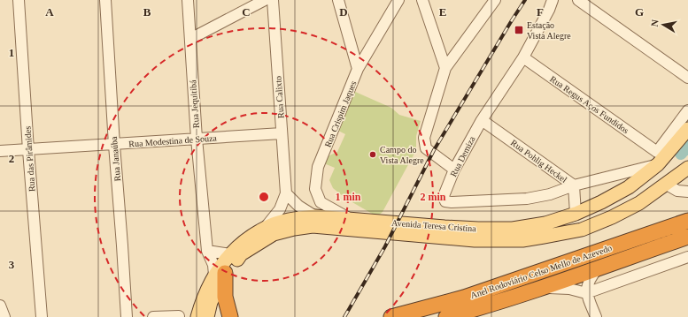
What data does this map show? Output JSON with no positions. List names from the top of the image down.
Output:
{
  "streets": {
    "highway": ["Anel Rodoviário Celso Mello de Azevedo"],
    "main road": ["Avenida Teresa Cristina"],
    "street": [
      "Rua Calixto",
      "Rua Jequitibá",
      "Rua Regus Aços Fundidos",
      "Rua Crispim Jaques",
      "Rua Modestina de Souza",
      "Rua Demiza",
      "Rua das Pirâmides",
      "Rua Janaúba",
      "Rua Pohlig Heckel"
    ]
  },
  "crossings": [
    ["Rua Calixto", "Rua Modestina de Souza"],
    ["Rua Calixto", "Avenida Teresa Cristina"],
    ["Rua Jequitibá", "Rua Modestina de Souza"],
    ["Rua Jequitibá", "Avenida Teresa Cristina"],
    ["Rua Regus Aços Fundidos", "Rua Demiza"],
    ["Rua Regus Aços Fundidos", "Avenida Teresa Cristina"],
    ["Rua Crispim Jaques", "Avenida Teresa Cristina"],
    ["Rua Modestina de Souza", "Rua das Pirâmides"],
    ["Rua Modestina de Souza", "Rua Janaúba"],
    ["Rua Demiza", "Rua Pohlig Heckel"],
    ["Rua Demiza", "Avenida Teresa Cristina"],
    ["Rua Pohlig Heckel", "Avenida Teresa Cristina"]
  ],
  "places": {
    "transit": ["Estação Vista Alegre"],
    "other": ["Campo do Vista Alegre"]
  },
  "north": "left",
  "grid": {
    "columns": [
      "A",
      "B",
      "C",
      "D",
      "E",
      "F",
      "G"
    ],
    "rows": ["1", "2", "3"]
  },
  "rings": ["1 min", "2 min"]
}
